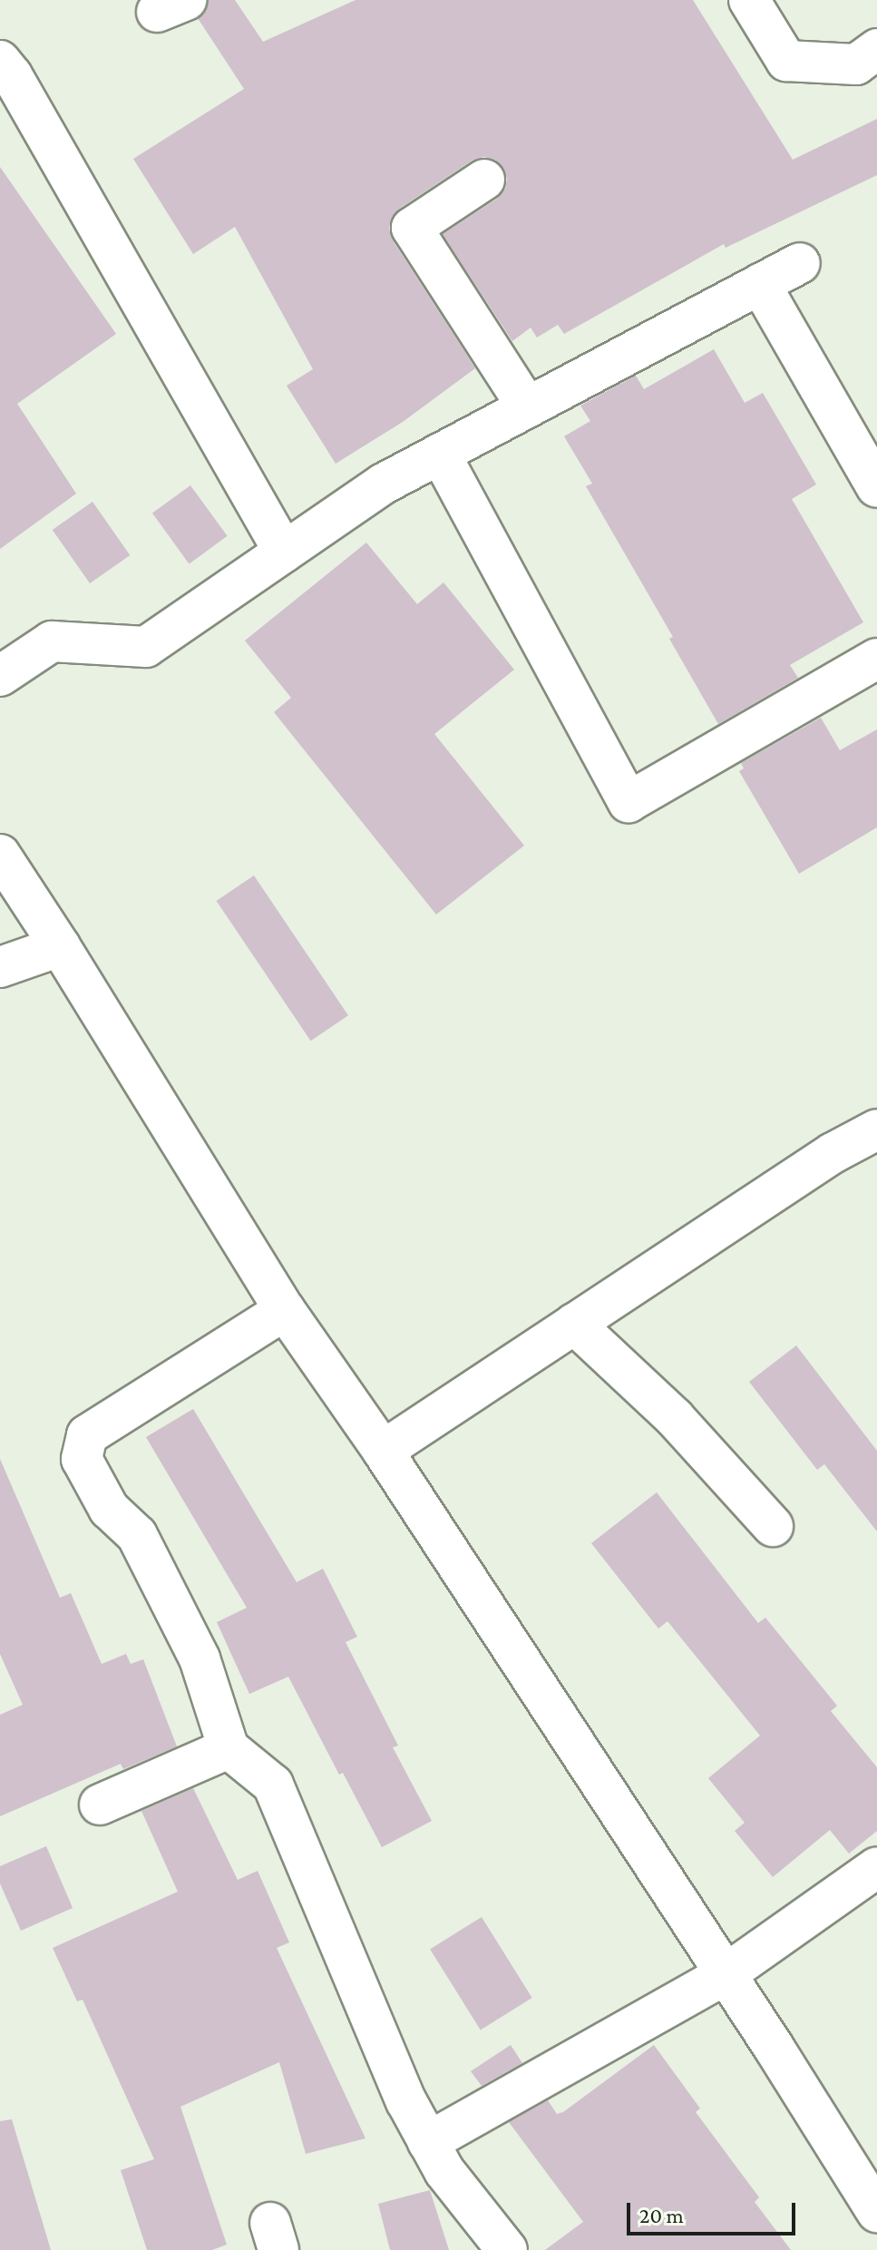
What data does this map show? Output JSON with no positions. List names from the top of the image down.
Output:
{
  "scale_bar": "20 m"
}
